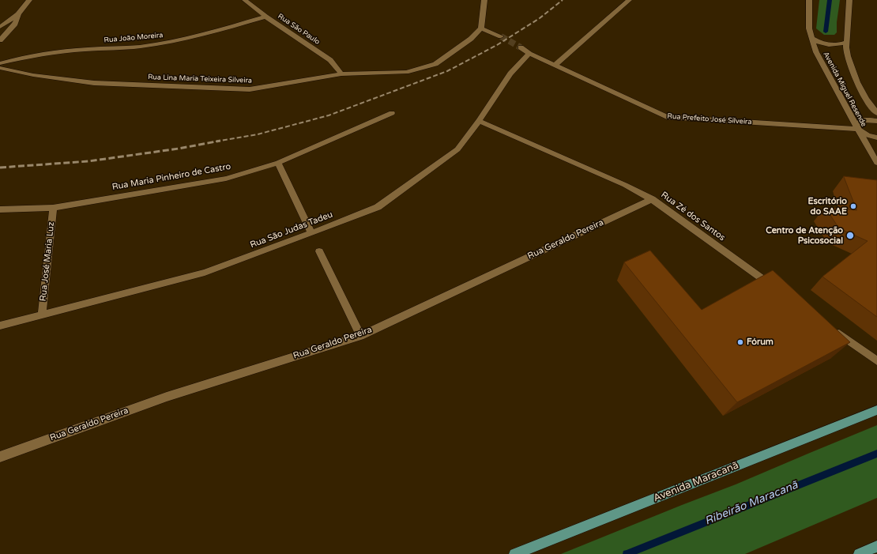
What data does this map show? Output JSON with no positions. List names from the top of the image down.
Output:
{
  "streets": {
    "main road": ["Avenida Maracanã"],
    "street": [
      "Rua São Paulo",
      "Rua João Moreira",
      "Rua Lina Maria Teixeira Silveira",
      "Avenida Miguel Resende",
      "Rua Prefeito José Silveira",
      "Rua Maria Pinheiro de Castro",
      "Rua Zé dos Santos",
      "Rua São Judas Tadeu",
      "Rua Geraldo Pereira",
      "Rua José Maria Luz"
    ]
  },
  "crossings": [
    ["Rua São Paulo", "Rua João Moreira"],
    ["Rua São Paulo", "Rua Lina Maria Teixeira Silveira"],
    ["Avenida Miguel Resende", "Rua Prefeito José Silveira"],
    ["Rua Prefeito José Silveira", "Rua São Judas Tadeu"],
    ["Rua Maria Pinheiro de Castro", "Rua José Maria Luz"],
    ["Rua Zé dos Santos", "Rua São Judas Tadeu"],
    ["Rua Zé dos Santos", "Rua Geraldo Pereira"],
    ["Rua São Judas Tadeu", "Rua José Maria Luz"]
  ],
  "water": ["Ribeirão Maracanã"],
  "places": ["Escritório do SAAE", "Centro de Atenção Psicosocial", "Fórum"]
}
